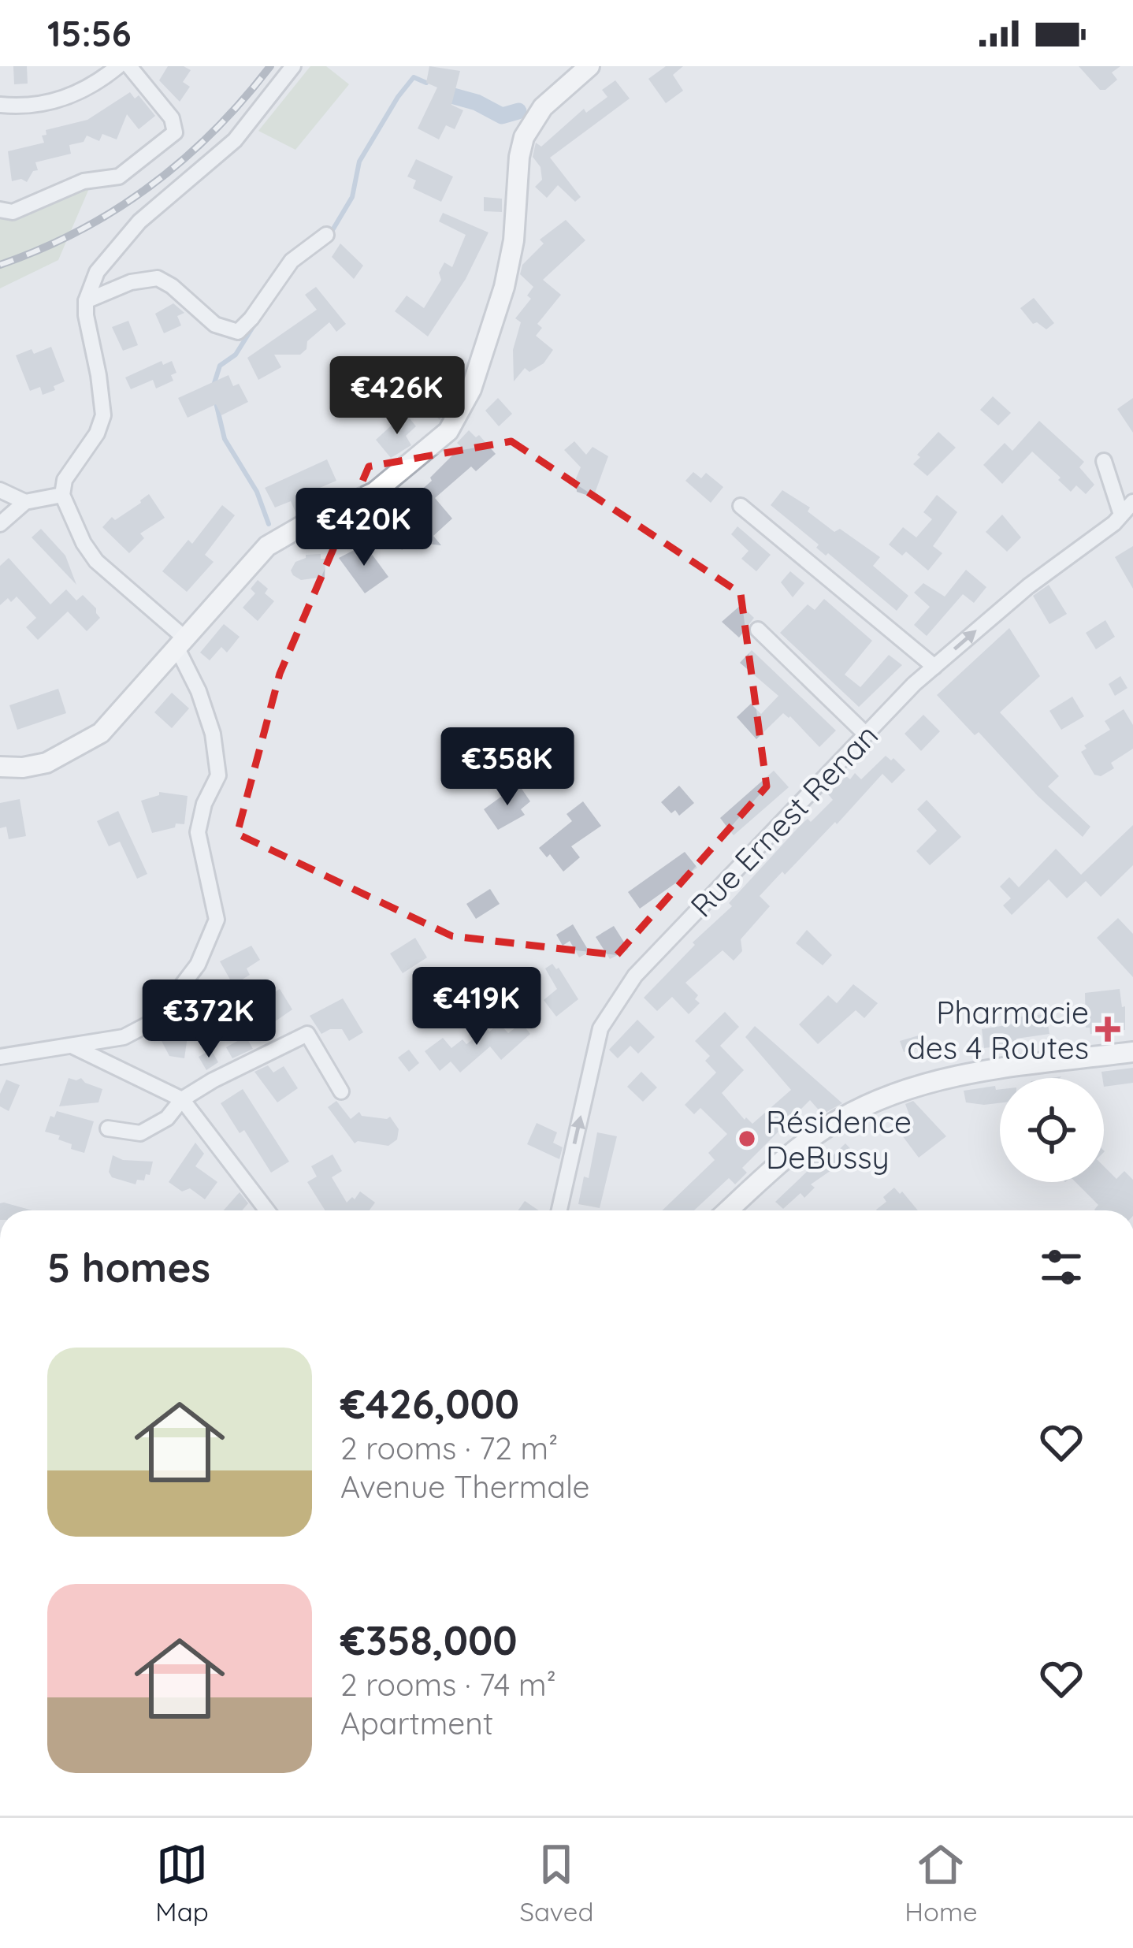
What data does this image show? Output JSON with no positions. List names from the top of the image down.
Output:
{
  "streets": {
    "street": ["Rue Ernest Renan"]
  },
  "one_way": ["Rue Ernest Renan"],
  "places": {
    "health": ["Pharmacie des 4 Routes"],
    "other": ["Résidence DeBussy"]
  },
  "page": {
    "status": "15:56",
    "price": [
      "€426K",
      "€420K",
      "€358K",
      "€419K",
      "€372K"
    ],
    "heading": "5 homes",
    "list": [
      {
        "name": "€426,000",
        "note": "2 rooms · 72 m² · Avenue Thermale"
      },
      {
        "name": "€358,000",
        "note": "2 rooms · 74 m² · Apartment"
      }
    ],
    "tabs": ["Map", "Saved", "Home"]
  }
}
